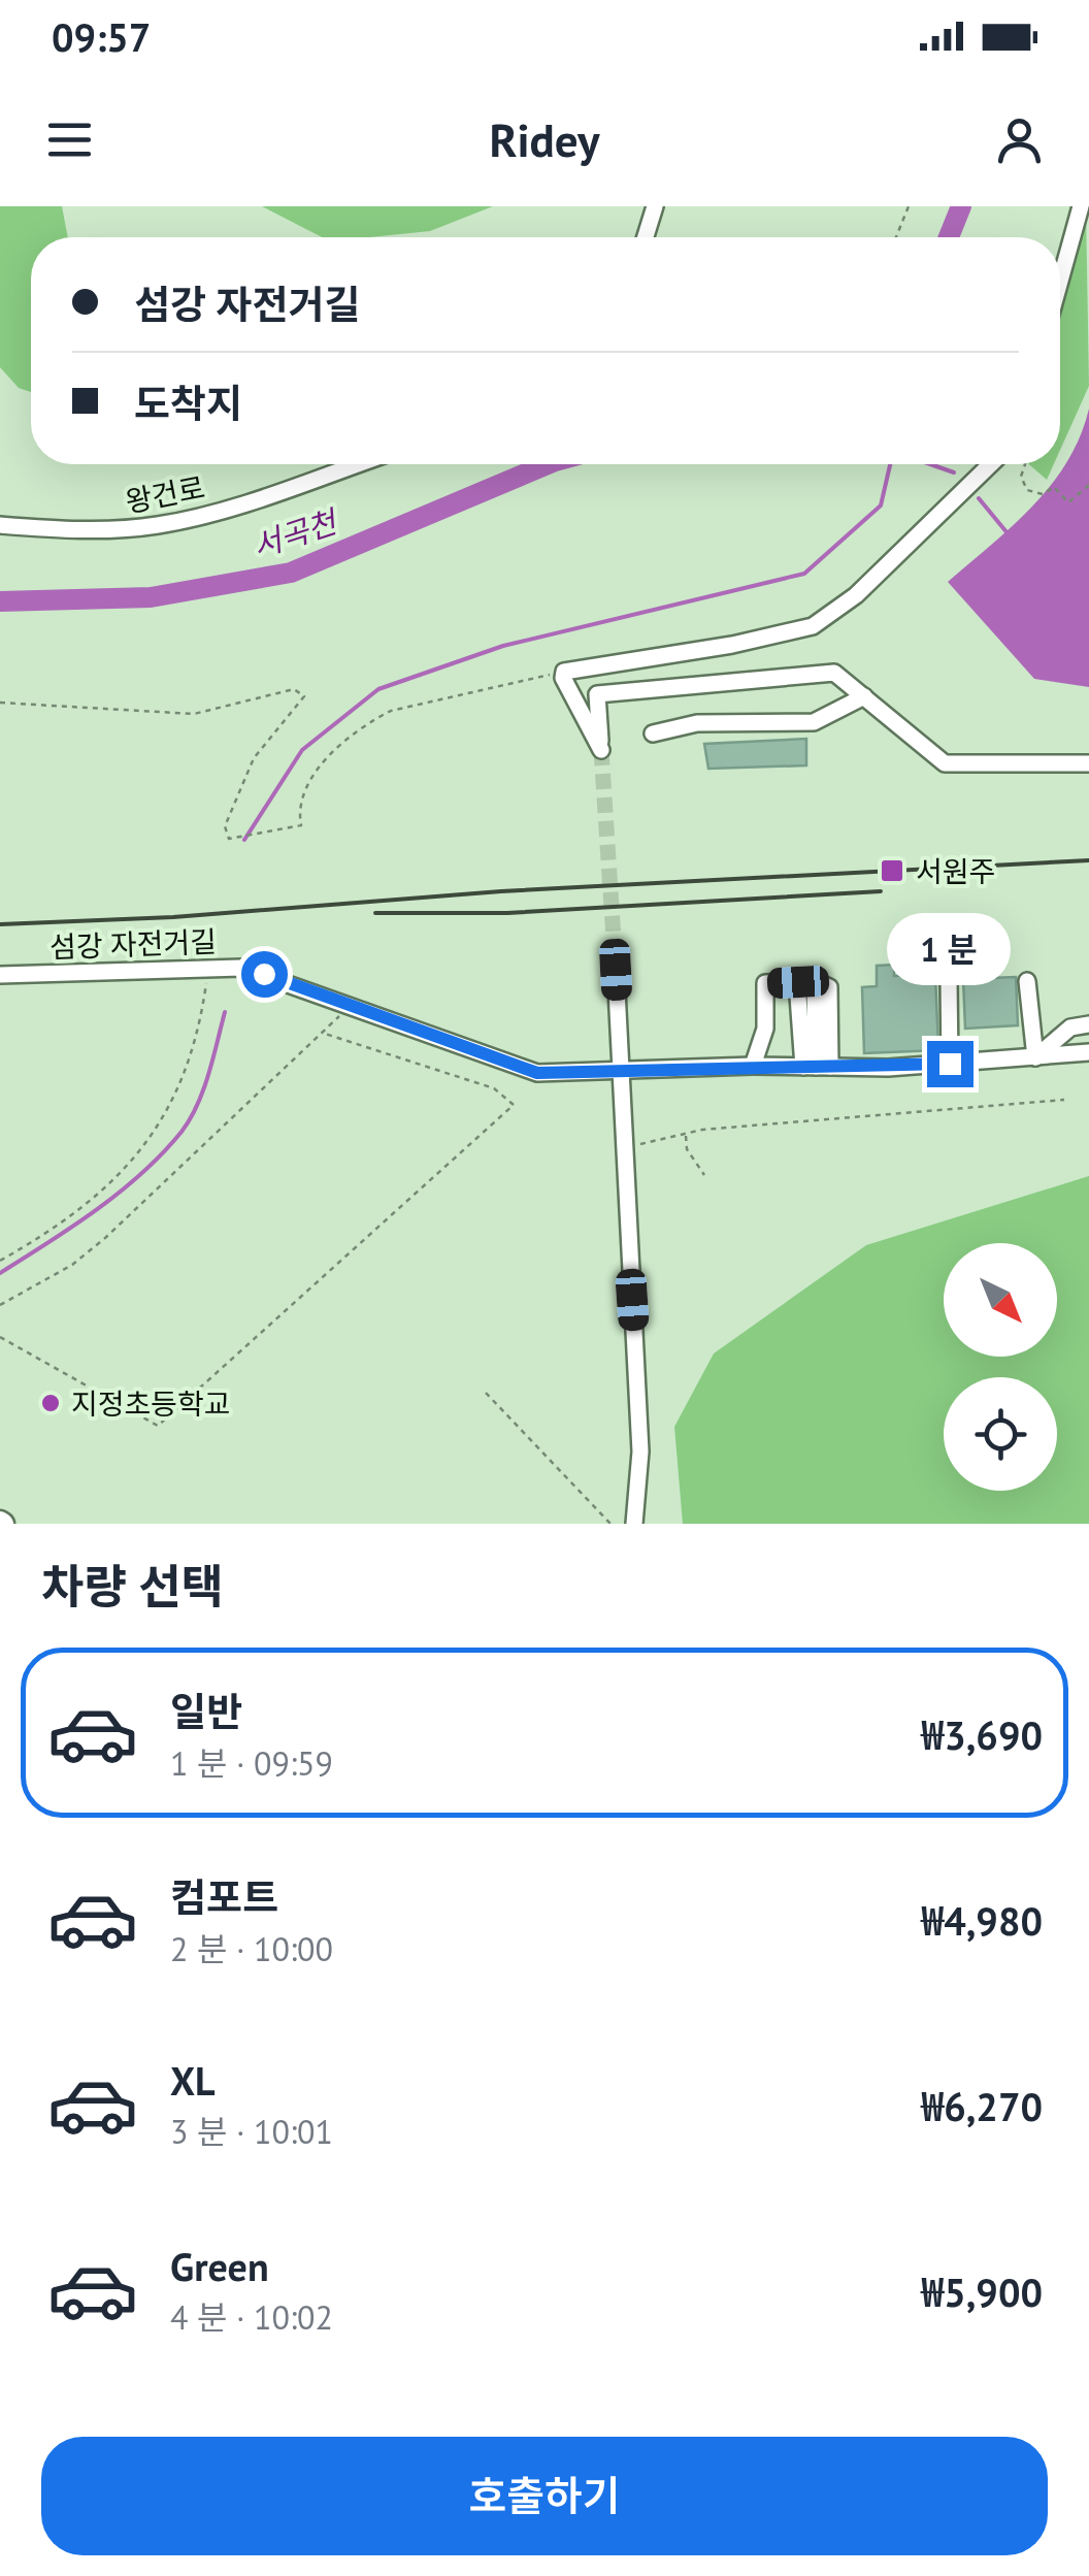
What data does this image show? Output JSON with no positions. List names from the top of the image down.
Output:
{
  "streets": {
    "street": ["왕건로", "섬강 자전거길"]
  },
  "water": ["서곡천"],
  "places": {
    "transit": ["서원주"],
    "other": ["지정초등학교"]
  },
  "north": "bottom right",
  "page": {
    "status": "09:57",
    "header": "Ridey",
    "banner": ["섬강 자전거길", "도착지"],
    "bubble": "1 분",
    "heading": "차량 선택",
    "list": [
      {
        "name": "일반",
        "note": "1 분 · 09:59",
        "value": "₩3,690"
      },
      {
        "name": "컴포트",
        "note": "2 분 · 10:00",
        "value": "₩4,980"
      },
      {
        "name": "XL",
        "note": "3 분 · 10:01",
        "value": "₩6,270"
      },
      {
        "name": "Green",
        "note": "4 분 · 10:02",
        "value": "₩5,900"
      }
    ],
    "buttons": "호출하기"
  }
}
